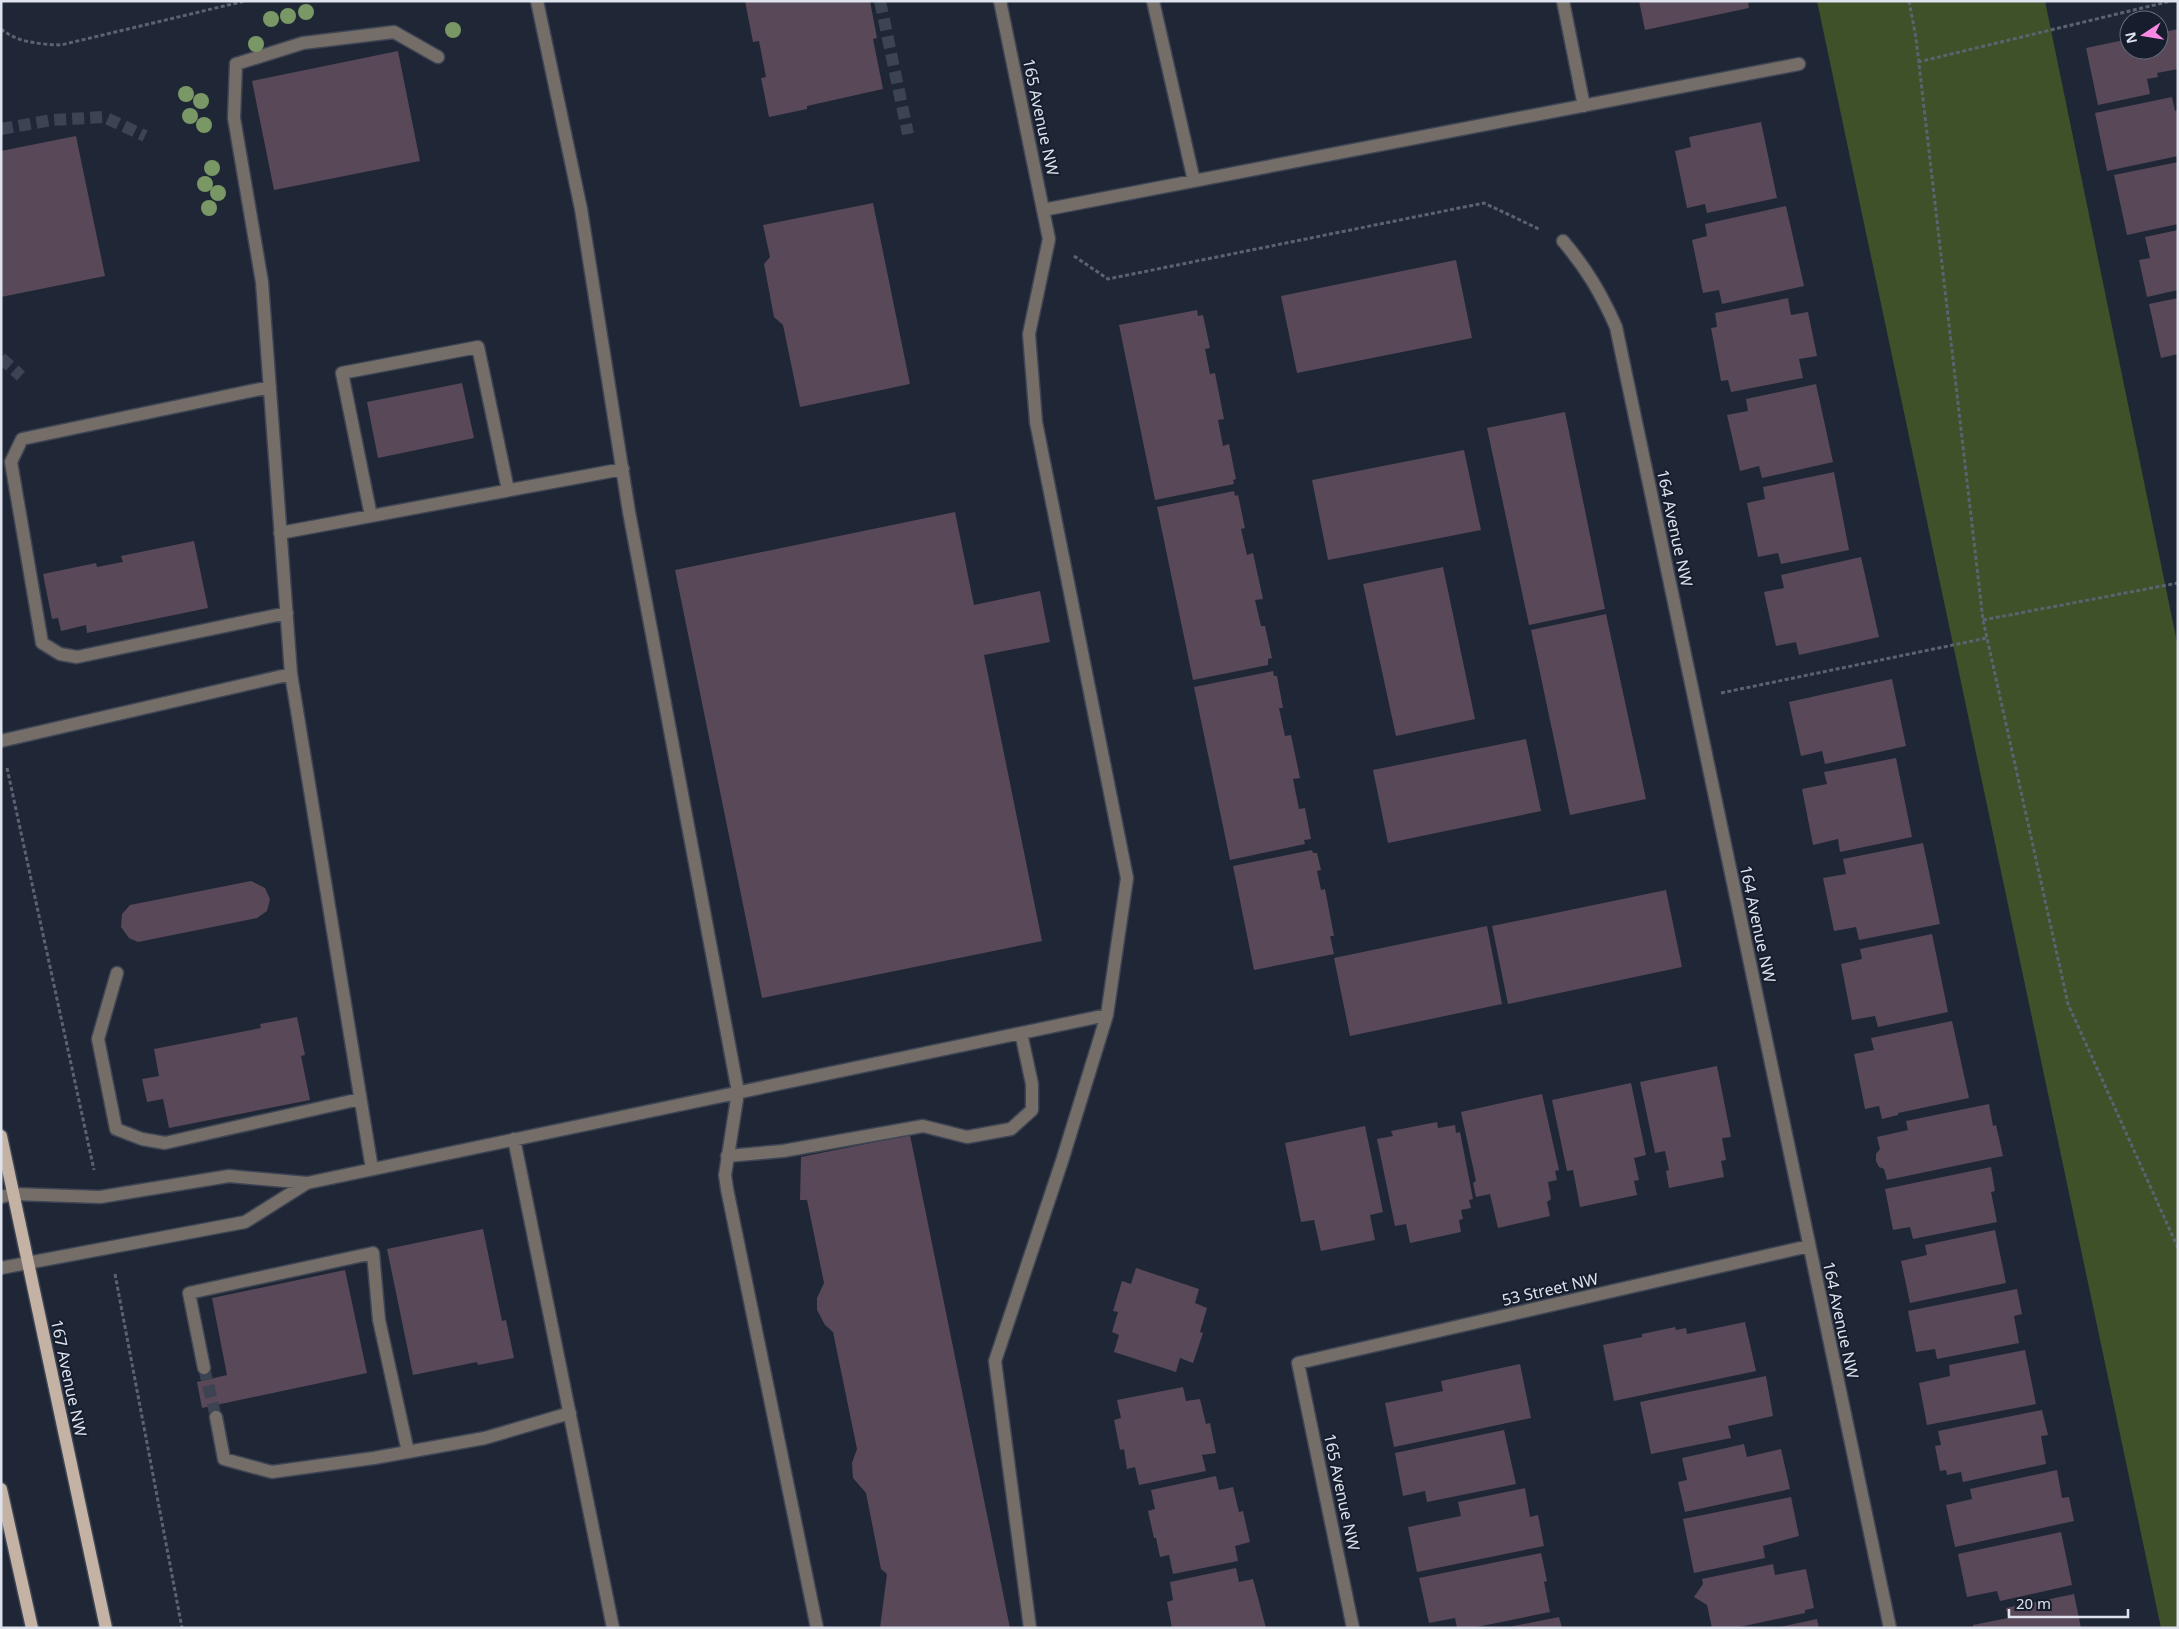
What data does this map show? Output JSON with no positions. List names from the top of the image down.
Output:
{
  "streets": {
    "main road": ["167 Avenue NW"],
    "street": ["165 Avenue NW", "164 Avenue NW", "53 Street NW"]
  },
  "crossings": [
    ["165 Avenue NW", "53 Street NW"],
    ["164 Avenue NW", "53 Street NW"]
  ],
  "scale_bar": "20 m",
  "north": "left"
}
